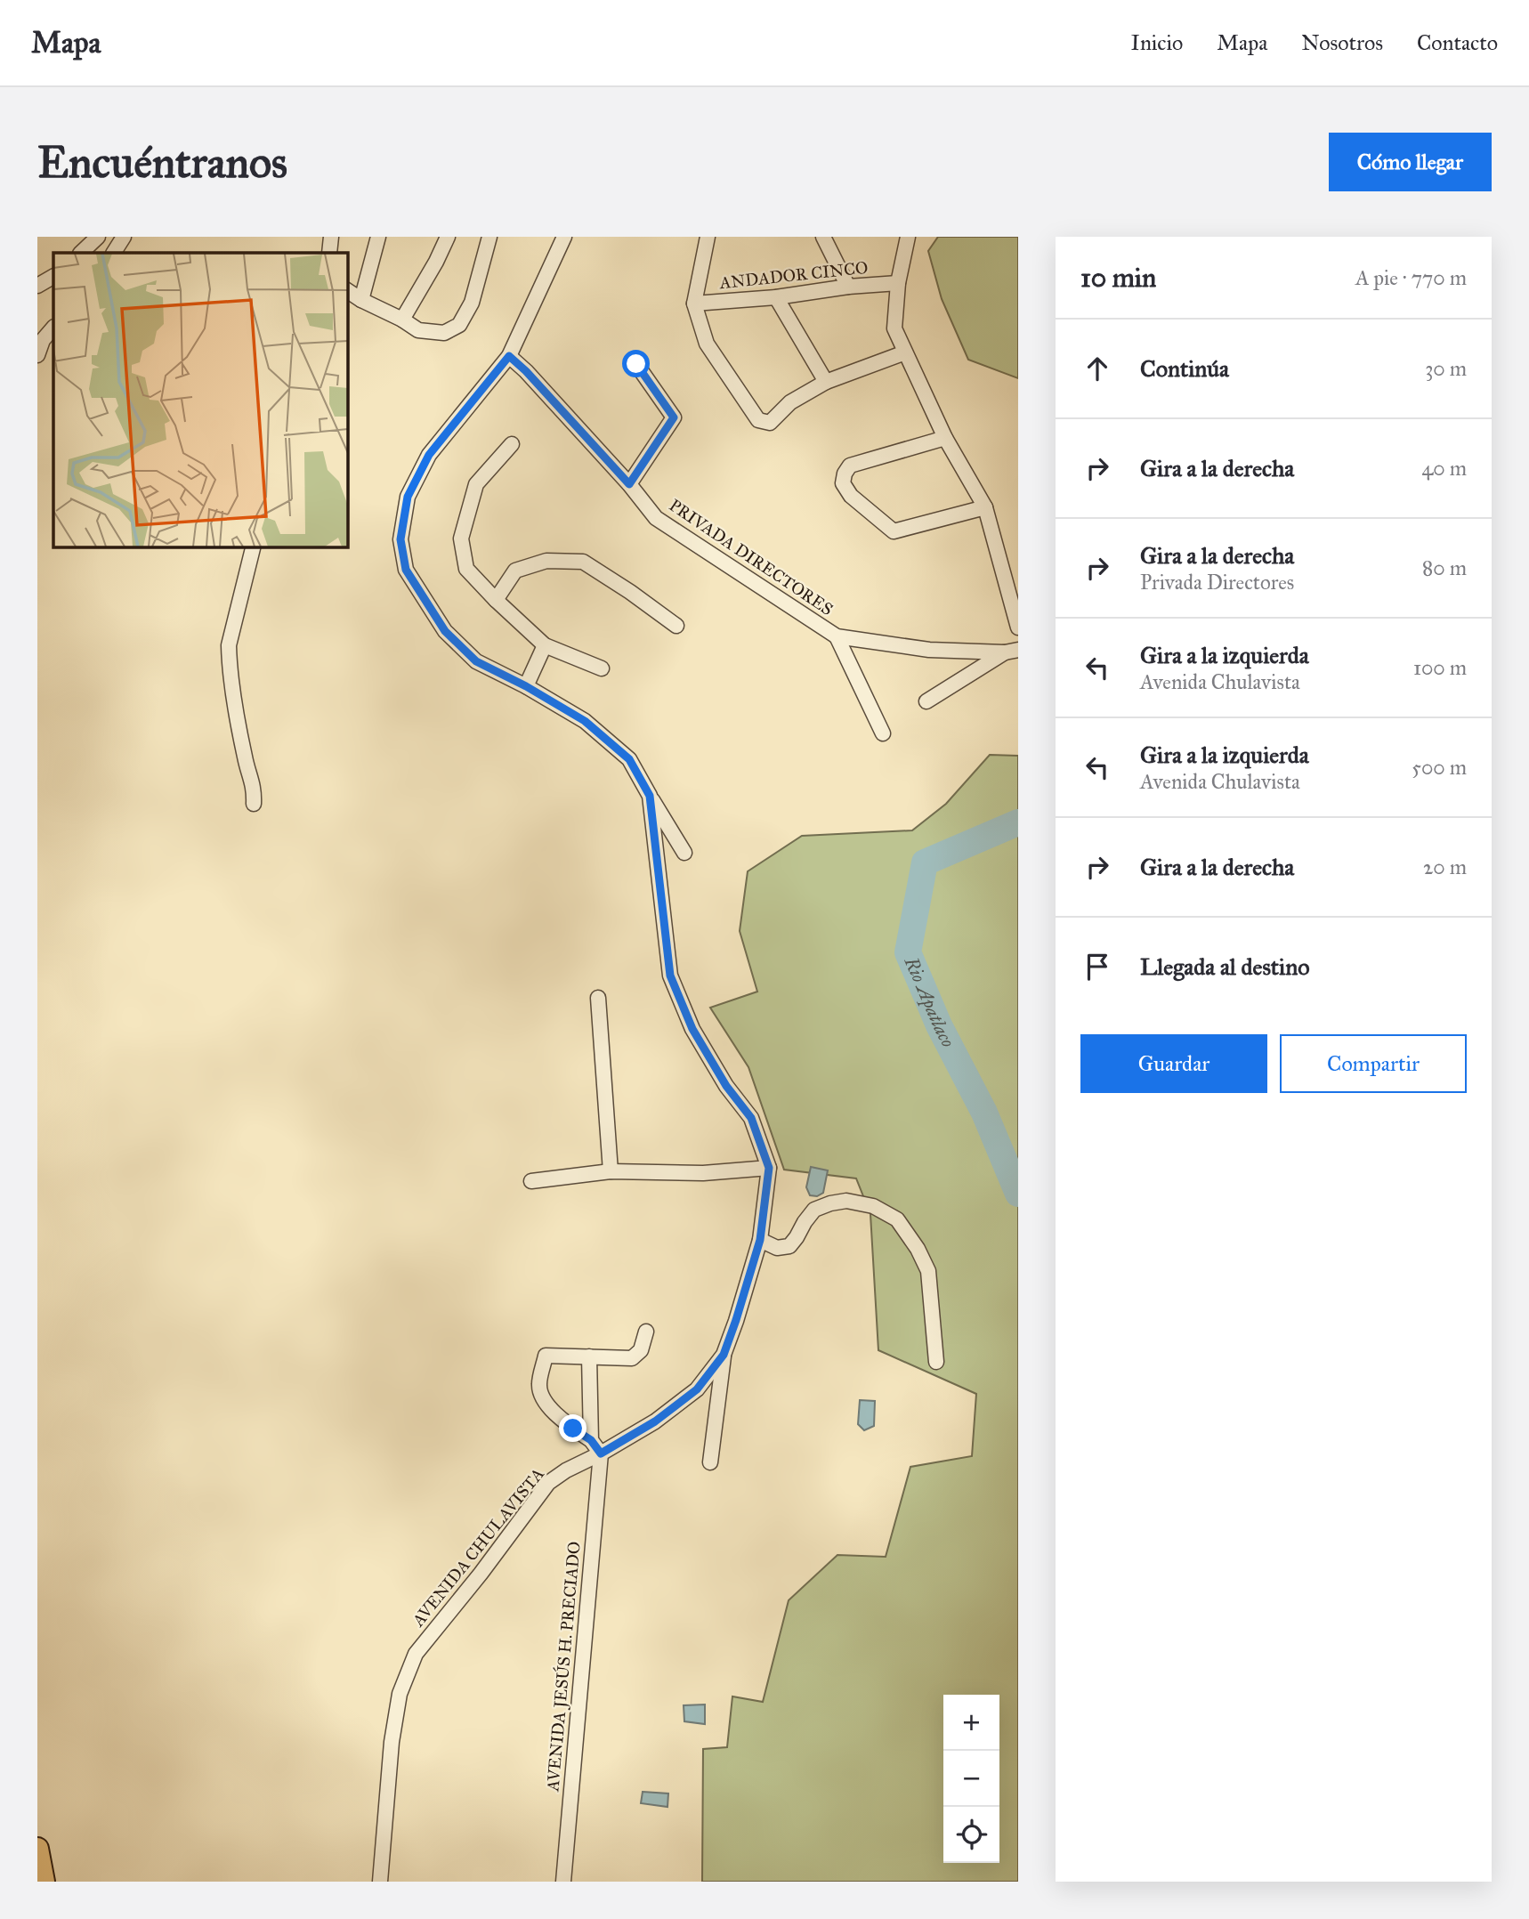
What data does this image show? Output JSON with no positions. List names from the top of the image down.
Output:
{
  "streets": {
    "street": [
      "ANDADOR CINCO",
      "PRIVADA DIRECTORES",
      "AVENIDA CHULAVISTA",
      "AVENIDA JESÚS H. PRECIADO"
    ]
  },
  "crossings": [
    ["PRIVADA DIRECTORES", "AVENIDA CHULAVISTA"],
    ["AVENIDA CHULAVISTA", "AVENIDA JESÚS H. PRECIADO"]
  ],
  "water": ["Rio Apatlaco"],
  "page": {
    "header": "Mapa",
    "nav": [
      "Inicio",
      "Mapa",
      "Nosotros",
      "Contacto"
    ],
    "buttons": [
      "Cómo llegar",
      ["Guardar", "Compartir"]
    ],
    "title": "Encuéntranos",
    "heading": ["10 min", "A pie · 770 m"],
    "list": [
      ["Continúa", "30 m"],
      ["Gira a la derecha", "40 m"],
      ["Gira a la derecha", "Privada Directores", "80 m"],
      ["Gira a la izquierda", "Avenida Chulavista", "100 m"],
      ["Gira a la izquierda", "Avenida Chulavista", "500 m"],
      ["Gira a la derecha", "20 m"],
      "Llegada al destino"
    ],
    "map_buttons": ["+", "−"]
  }
}
